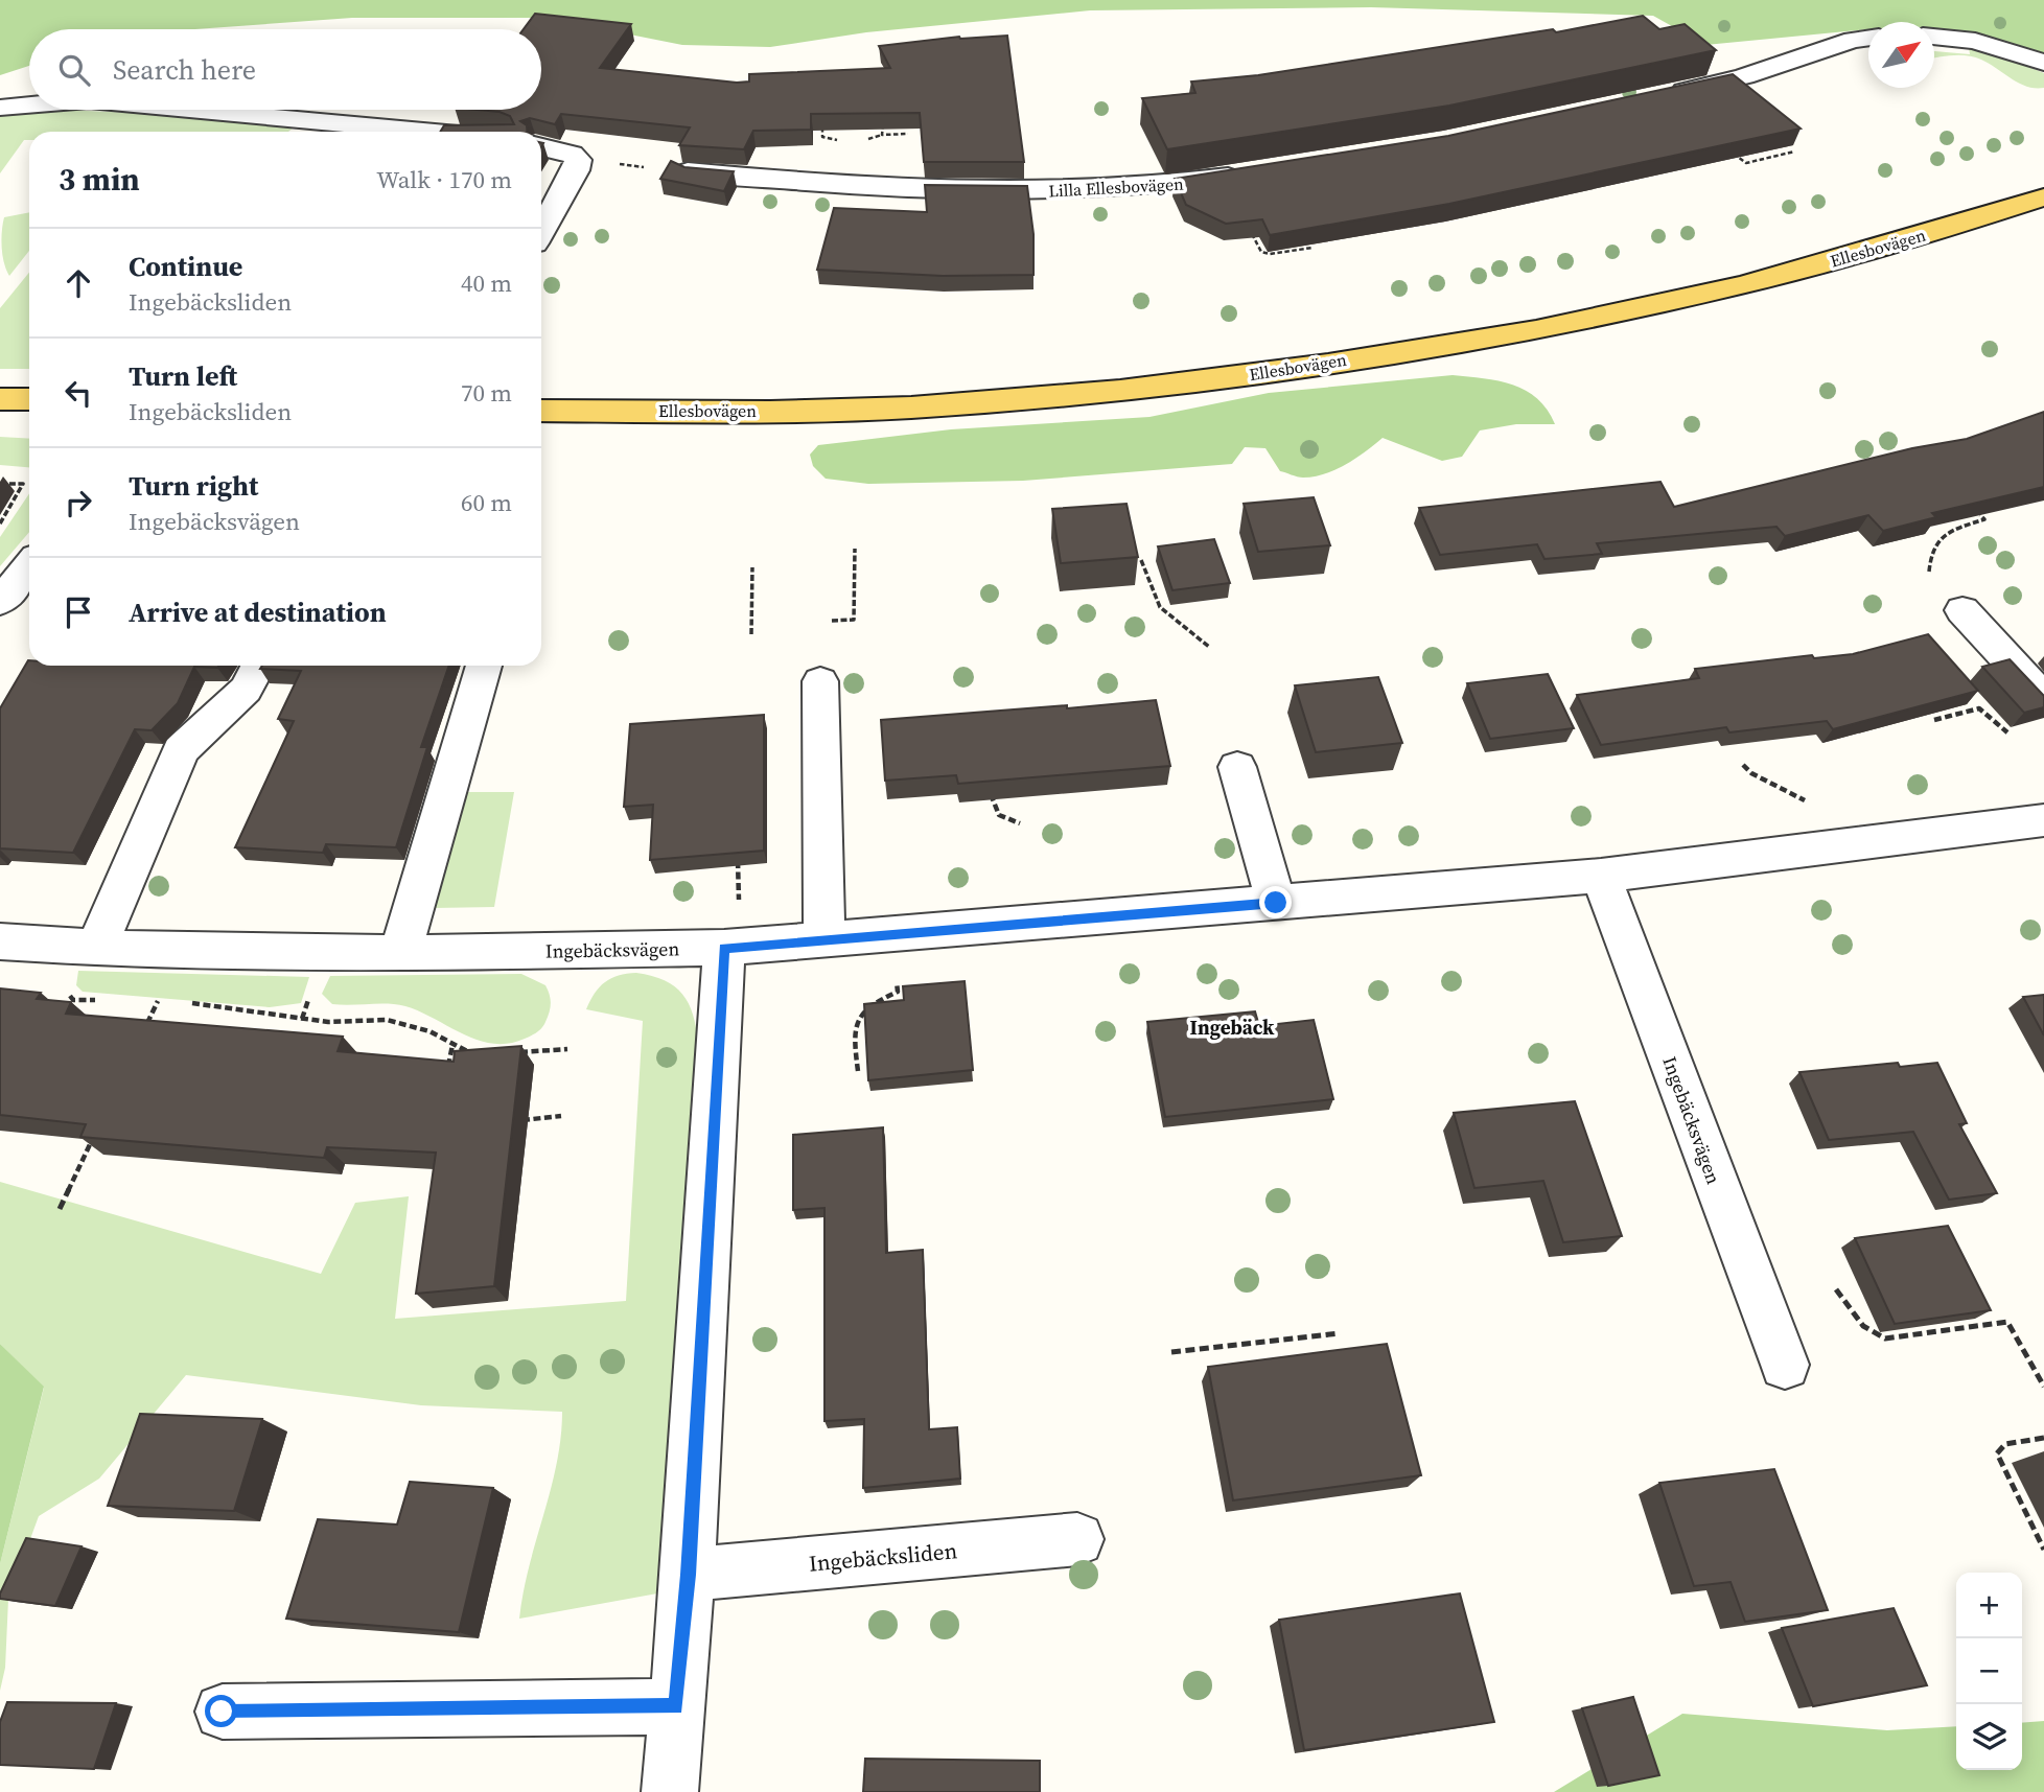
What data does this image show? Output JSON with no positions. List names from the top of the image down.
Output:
{
  "streets": {
    "main road": ["Ellesbovägen"],
    "street": ["Lilla Ellesbovägen", "Ingebäcksvägen", "Ingebäcksliden"]
  },
  "districts": ["Ingebäck"],
  "north": "top right",
  "page": {
    "search": "Search here",
    "heading": ["3 min", "Walk · 170 m"],
    "list": [
      ["Continue", "Ingebäcksliden", "40 m"],
      ["Turn left", "Ingebäcksliden", "70 m"],
      ["Turn right", "Ingebäcksvägen", "60 m"],
      "Arrive at destination"
    ],
    "map_buttons": ["+", "−"]
  }
}
